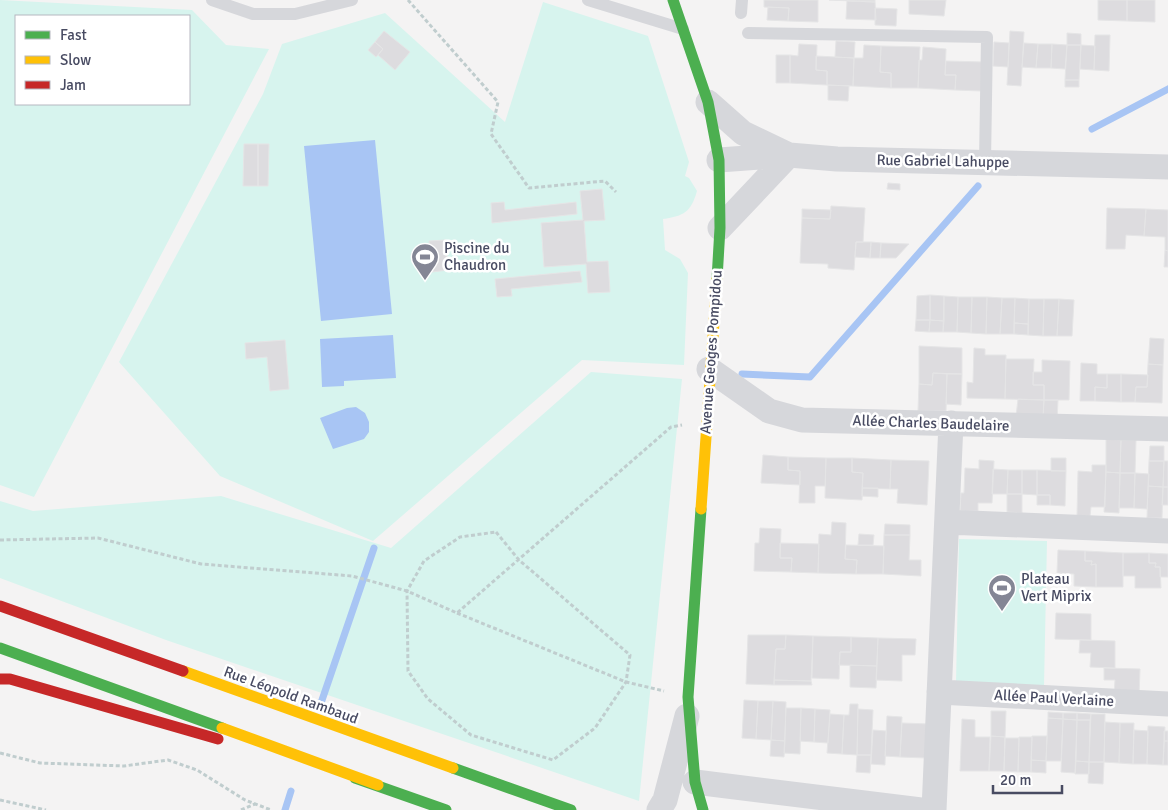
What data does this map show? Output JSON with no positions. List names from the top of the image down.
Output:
{
  "streets": {
    "main road": ["Avenue Geoges Pompidou", "Rue Léopold Rambaud"],
    "street": ["Rue Gabriel Lahuppe", "Allée Charles Baudelaire", "Allée Paul Verlaine"]
  },
  "crossings": [
    ["Rue Gabriel Lahuppe", "Avenue Geoges Pompidou"],
    ["Avenue Geoges Pompidou", "Allée Charles Baudelaire"]
  ],
  "places": {
    "sports": ["Piscine du Chaudron", "Plateau Vert Miprix"]
  },
  "legend": ["Fast", "Slow", "Jam"],
  "scale_bar": "20 m"
}
